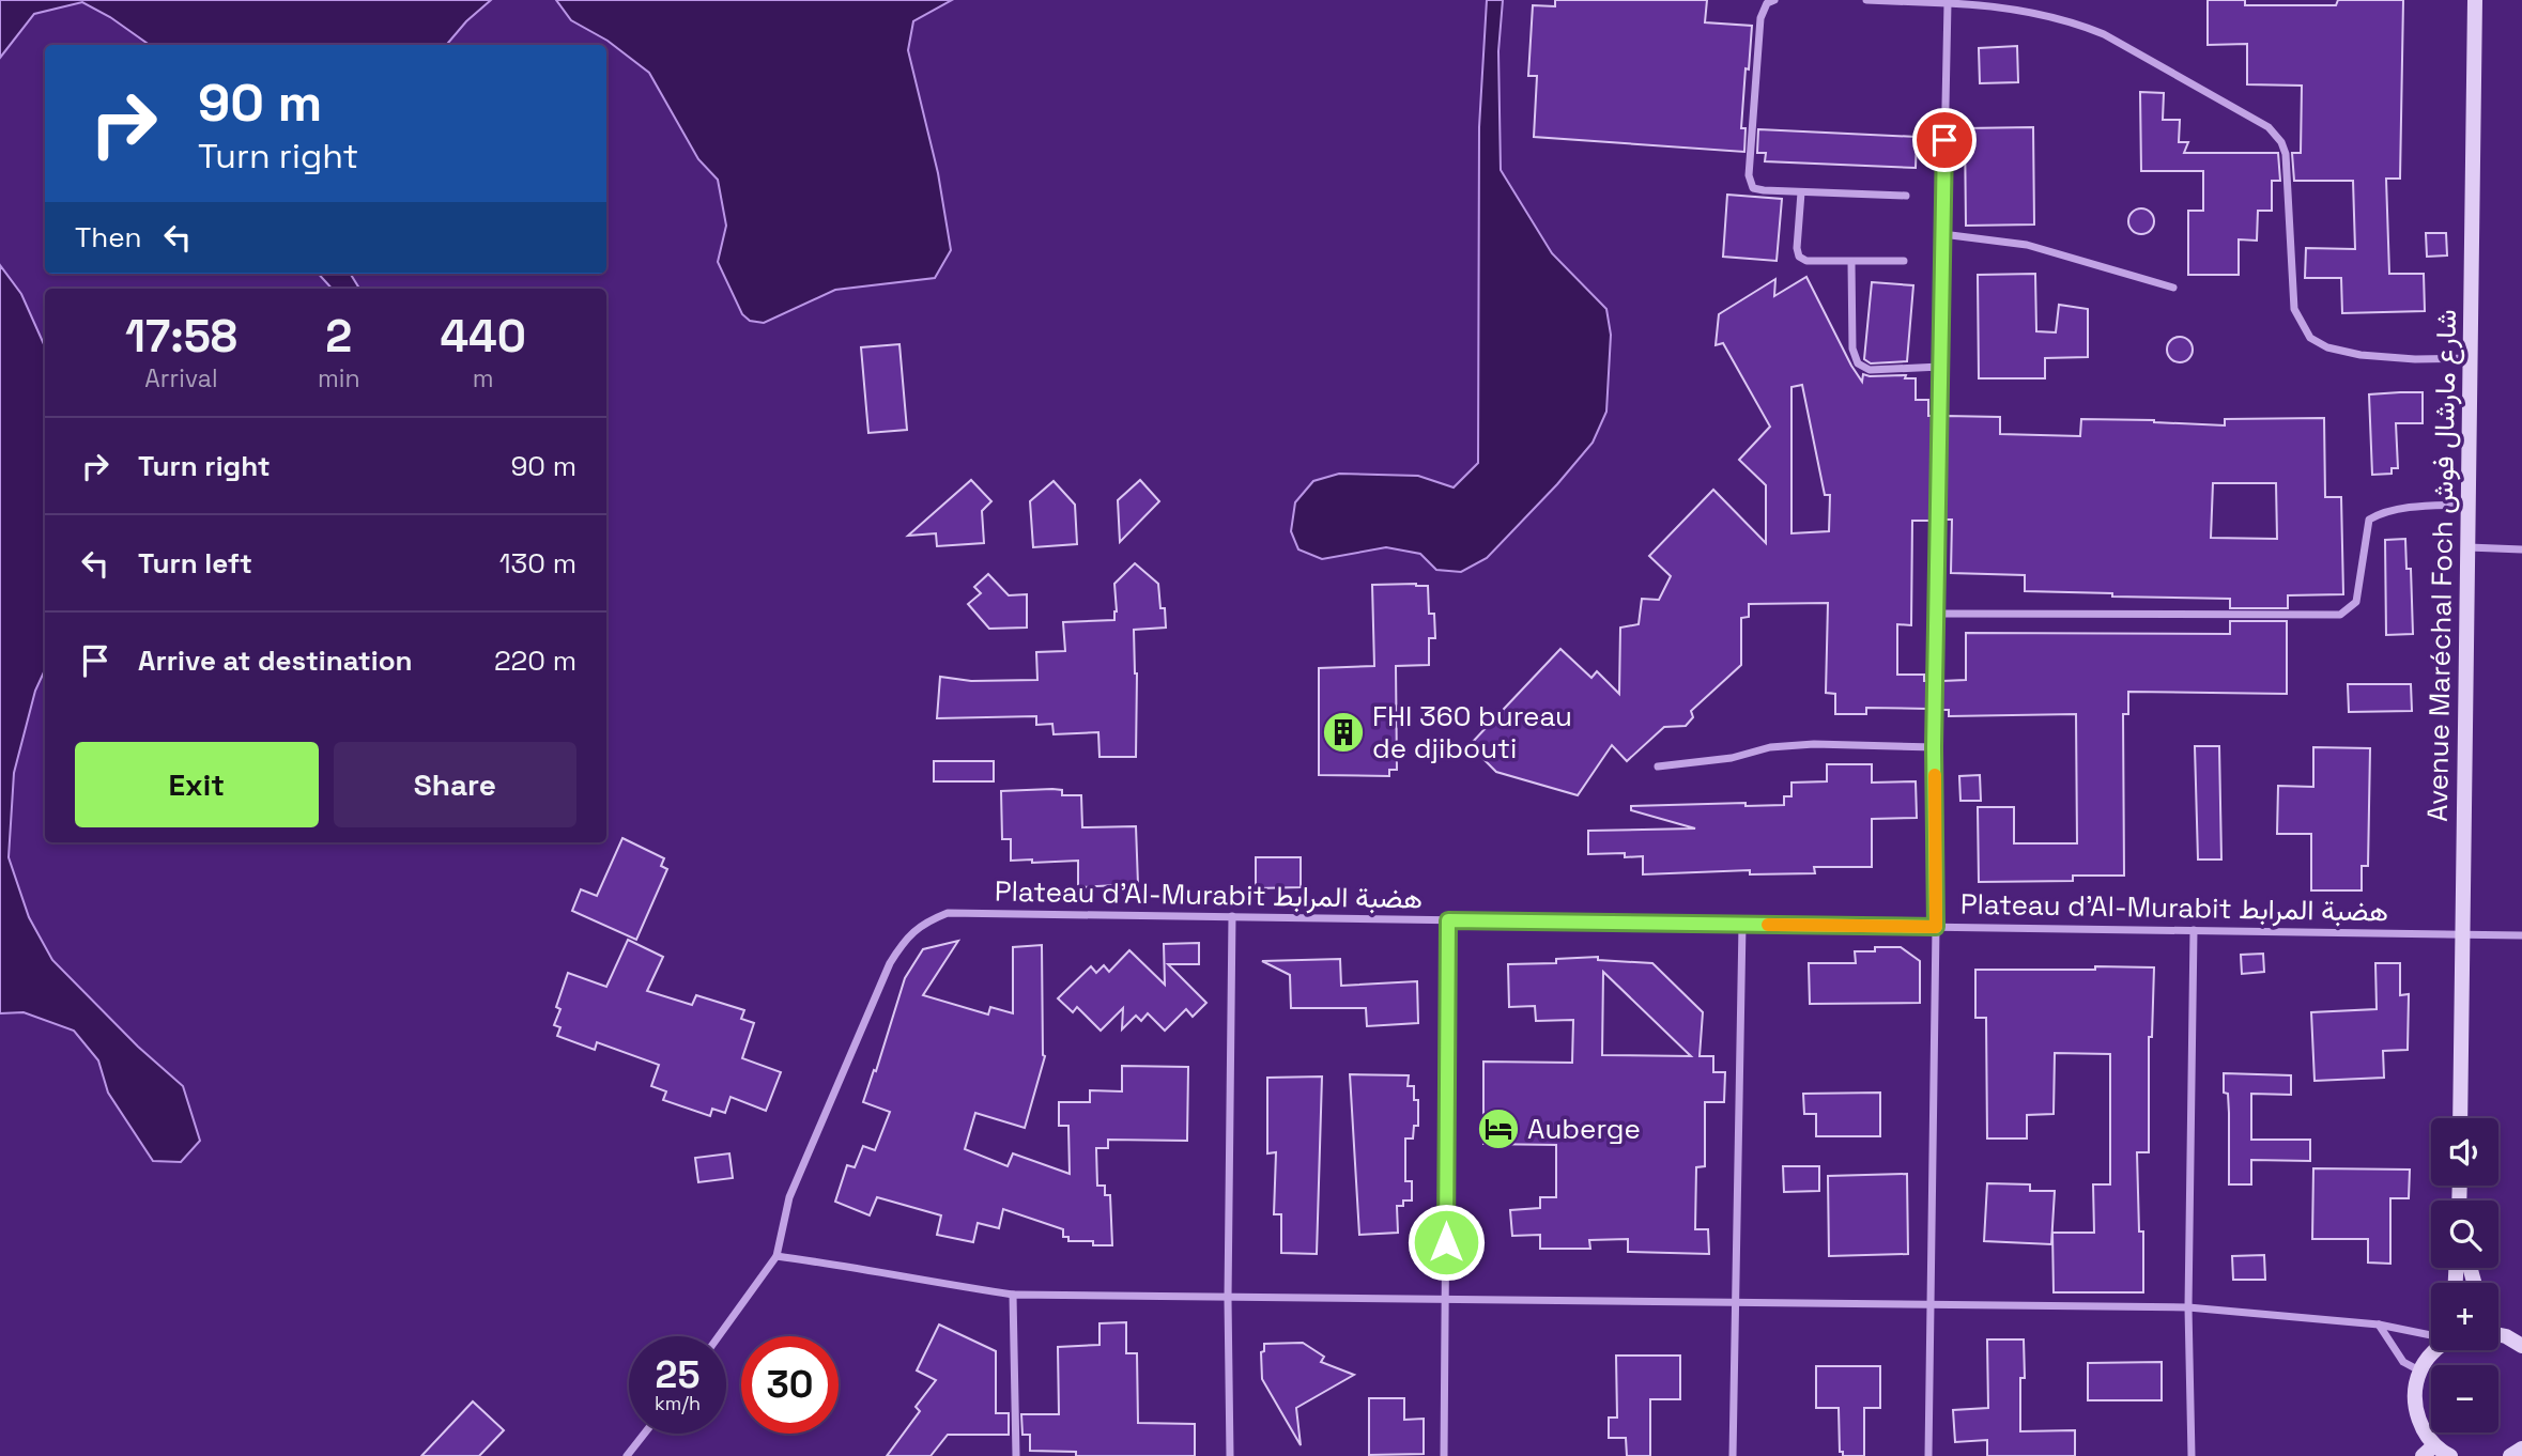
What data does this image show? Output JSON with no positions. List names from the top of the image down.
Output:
{
  "streets": {
    "street": ["Avenue Maréchal Foch شارع مارشال فوش", "Plateau d'Al-Murabit هضبة المرابط"]
  },
  "crossings": [
    ["Avenue Maréchal Foch شارع مارشال فوش", "Plateau d'Al-Murabit هضبة المرابط"]
  ],
  "places": {
    "building": ["FHI 360 bureau de djibouti"],
    "hotel": ["Auberge"]
  },
  "page": {
    "turn": ["90 m", "Turn right"],
    "then": "Then",
    "eta": [
      "17:58",
      "Arrival",
      "2",
      "min",
      "440",
      "m"
    ],
    "list": [
      {
        "name": "Turn right",
        "value": "90 m"
      },
      {
        "name": "Turn left",
        "value": "130 m"
      },
      {
        "name": "Arrive at destination",
        "value": "220 m"
      }
    ],
    "buttons": ["Exit", "Share"],
    "map_buttons": ["+", "−"],
    "speed": "25 km/h",
    "limit": "30"
  }
}
